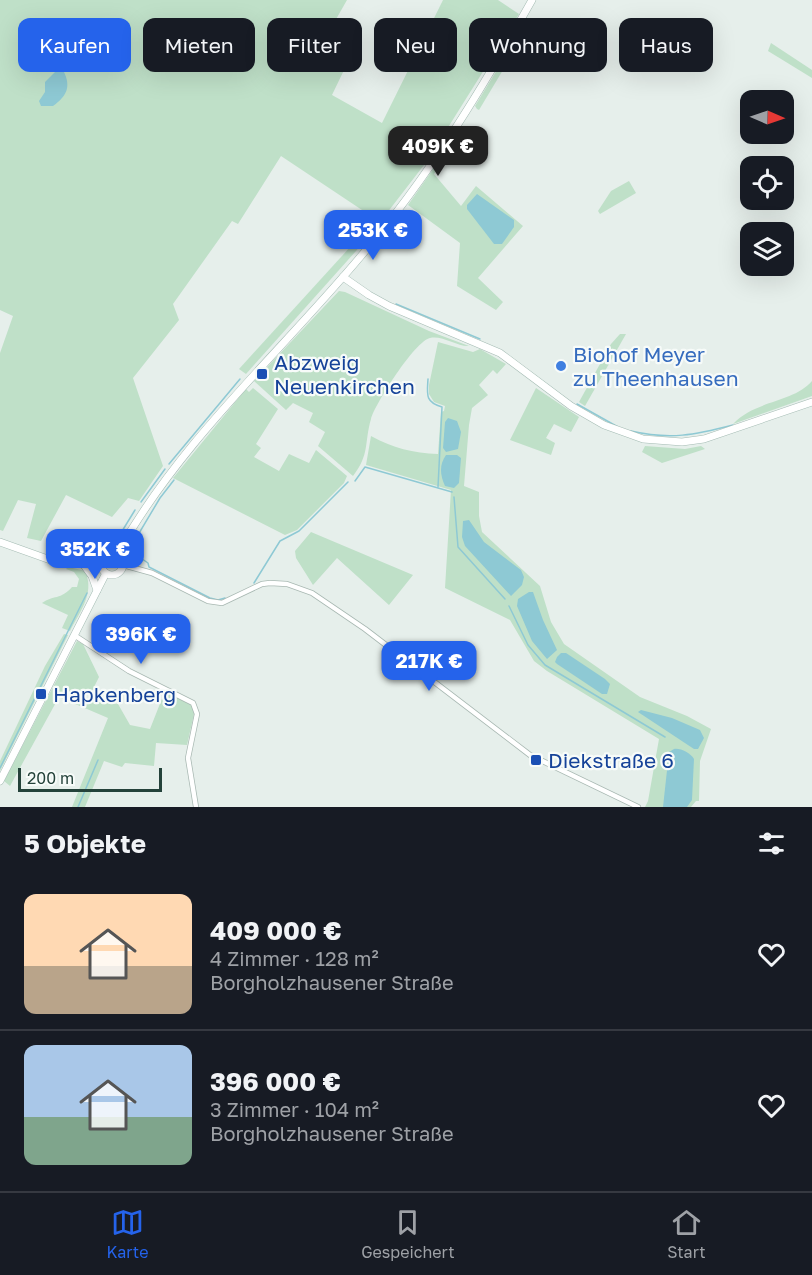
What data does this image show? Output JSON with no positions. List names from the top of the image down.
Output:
{
  "places": {
    "other": ["Biohof Meyer zu Theenhausen"],
    "transit": ["Abzweig Neuenkirchen", "Hapkenberg", "Diekstraße 6"]
  },
  "scale_bar": "200 m",
  "north": "right",
  "page": {
    "chip": [
      "Kaufen",
      "Mieten",
      "Filter",
      "Neu",
      "Wohnung",
      "Haus"
    ],
    "price": [
      "409K €",
      "253K €",
      "352K €",
      "396K €",
      "217K €"
    ],
    "scale": "200 m",
    "heading": "5 Objekte",
    "list": [
      {
        "name": "409 000 €",
        "note": "4 Zimmer · 128 m² · Borgholzhausener Straße"
      },
      {
        "name": "396 000 €",
        "note": "3 Zimmer · 104 m² · Borgholzhausener Straße"
      }
    ],
    "tabs": ["Karte", "Gespeichert", "Start"]
  }
}
